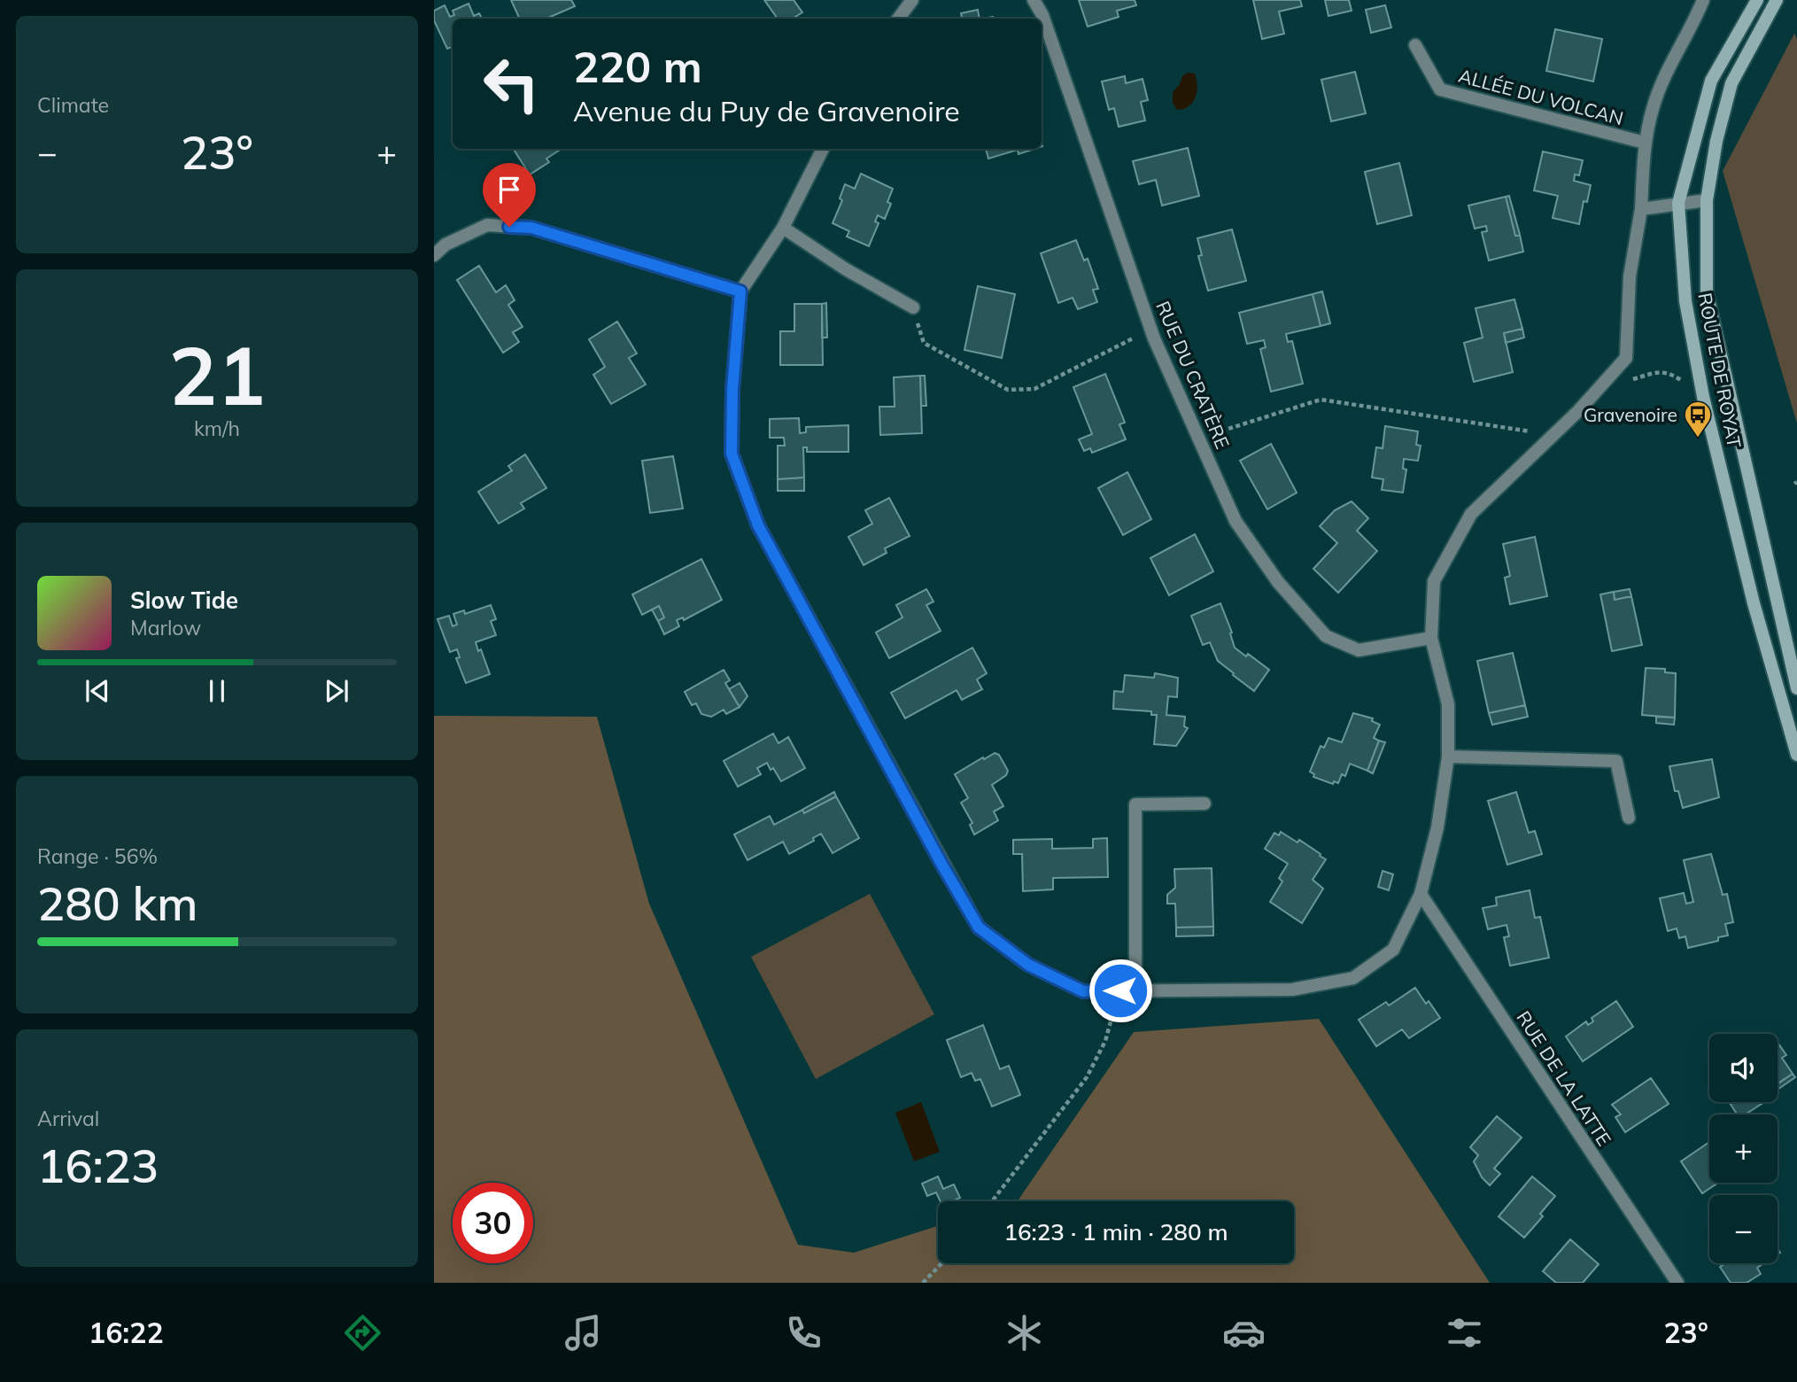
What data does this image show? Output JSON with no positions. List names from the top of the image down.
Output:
{
  "streets": {
    "main road": ["ROUTE DE ROYAT"],
    "street": ["ALLÉE DU VOLCAN", "RUE DU CRATÈRE", "RUE DE LA LATTE"]
  },
  "places": {
    "bus stop": ["Gravenoire"]
  },
  "page": {
    "tile": [
      "Climate",
      ["21", "km/h"],
      ["Range · 56%", "280 km"],
      ["Arrival", "16:23"]
    ],
    "turn": ["220 m", "Avenue du Puy de Gravenoire"],
    "heat": ["−", "23°", "+"],
    "song": ["Slow Tide", "Marlow"],
    "map_buttons": ["+", "−"],
    "limit": "30",
    "trip": "16:23 · 1 min · 280 m",
    "tabs": ["16:22", "23°"]
  }
}
